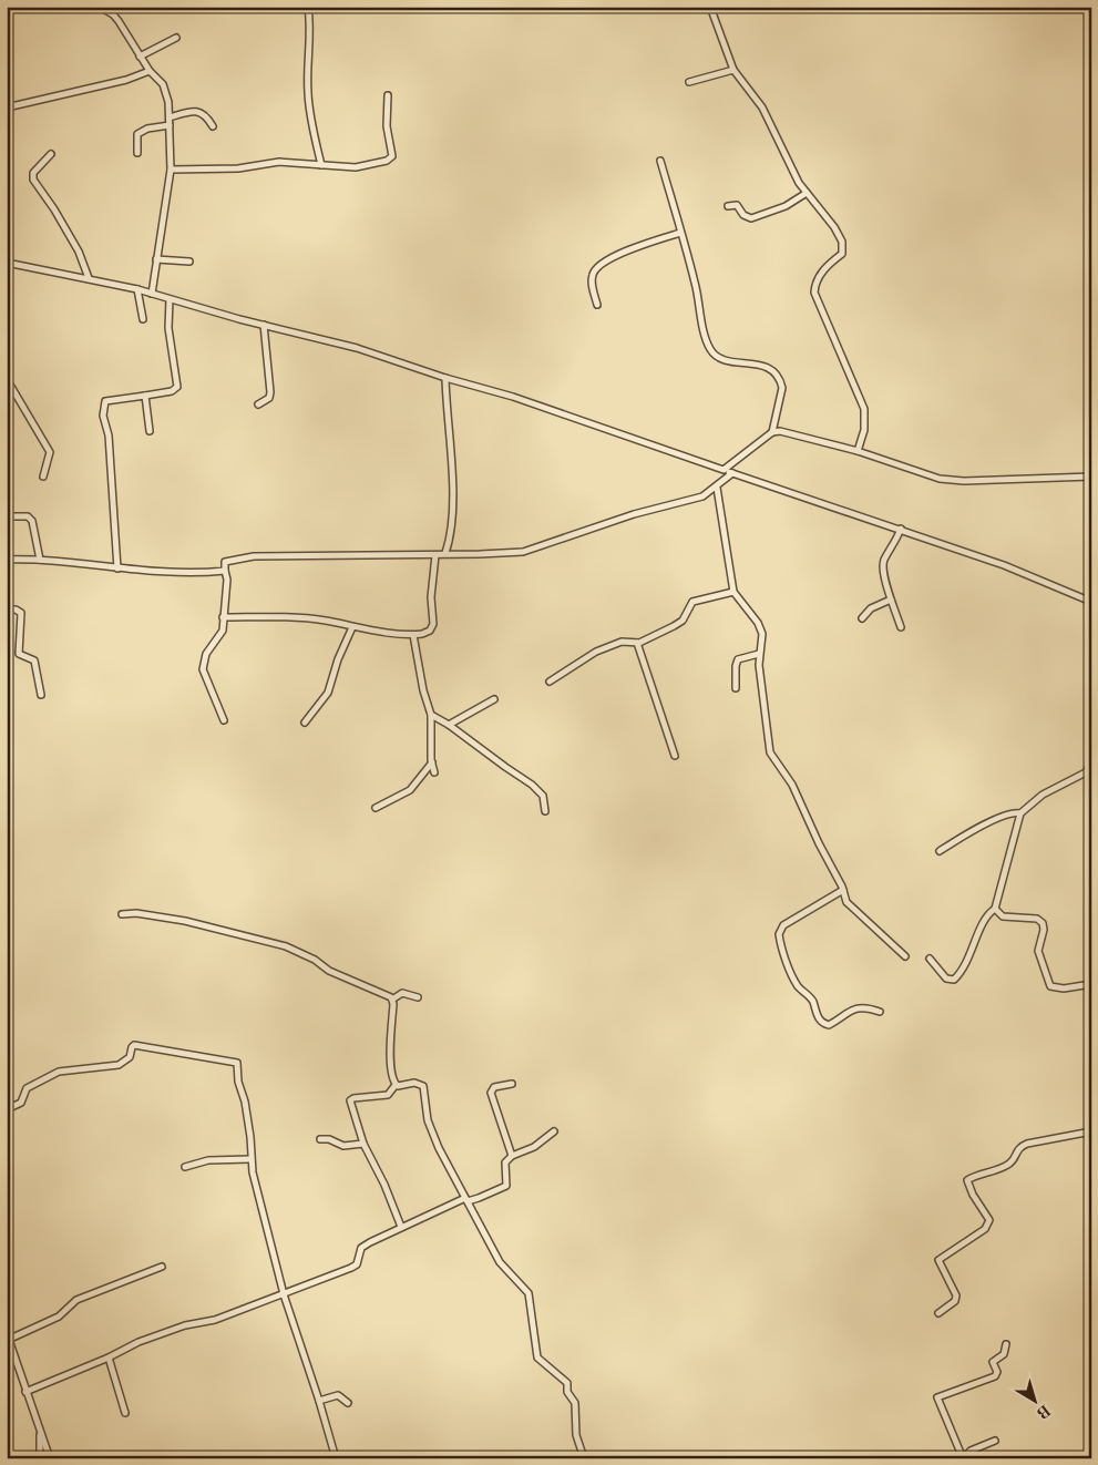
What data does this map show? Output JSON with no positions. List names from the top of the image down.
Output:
{
  "north": "bottom right"
}
